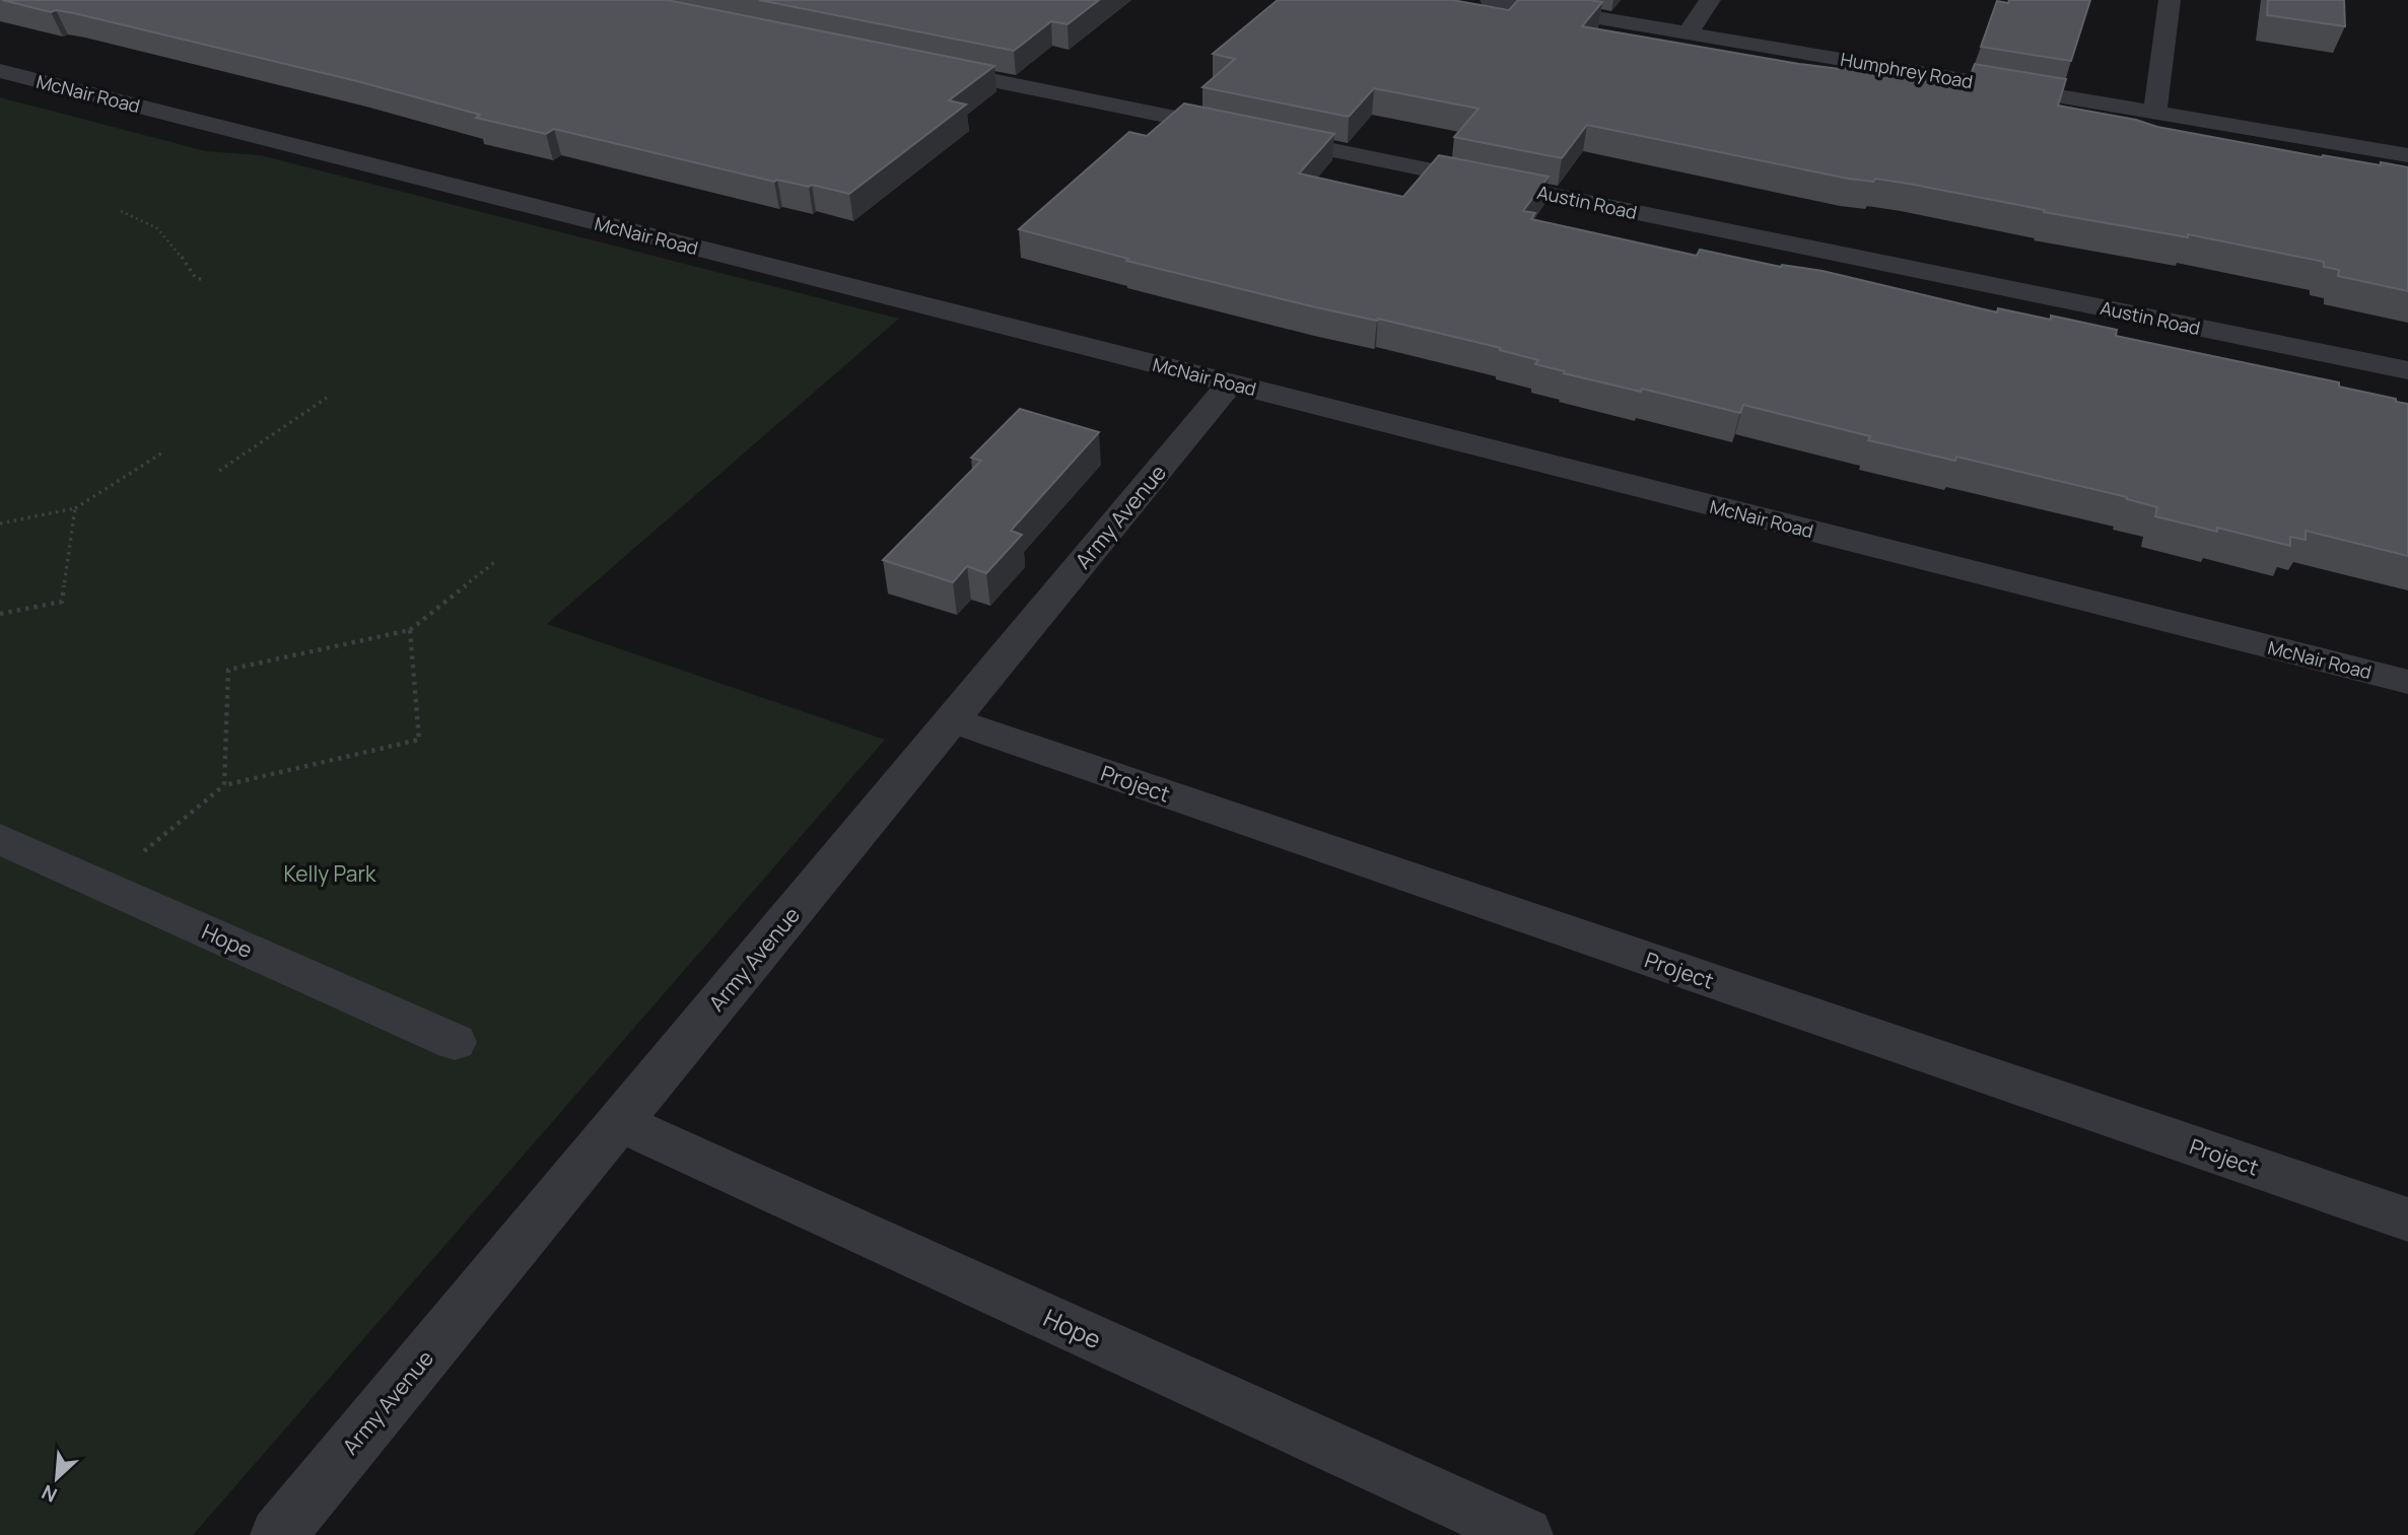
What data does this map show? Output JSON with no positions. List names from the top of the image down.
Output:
{
  "streets": {
    "street": [
      "Humphrey Road",
      "McNair Road",
      "Austin Road",
      "Army Avenue",
      "Project",
      "Hope"
    ]
  },
  "crossings": [
    ["McNair Road", "Army Avenue"],
    ["Army Avenue", "Project"],
    ["Army Avenue", "Hope"]
  ],
  "parks": ["Kelly Park"],
  "north": "bottom left"
}
